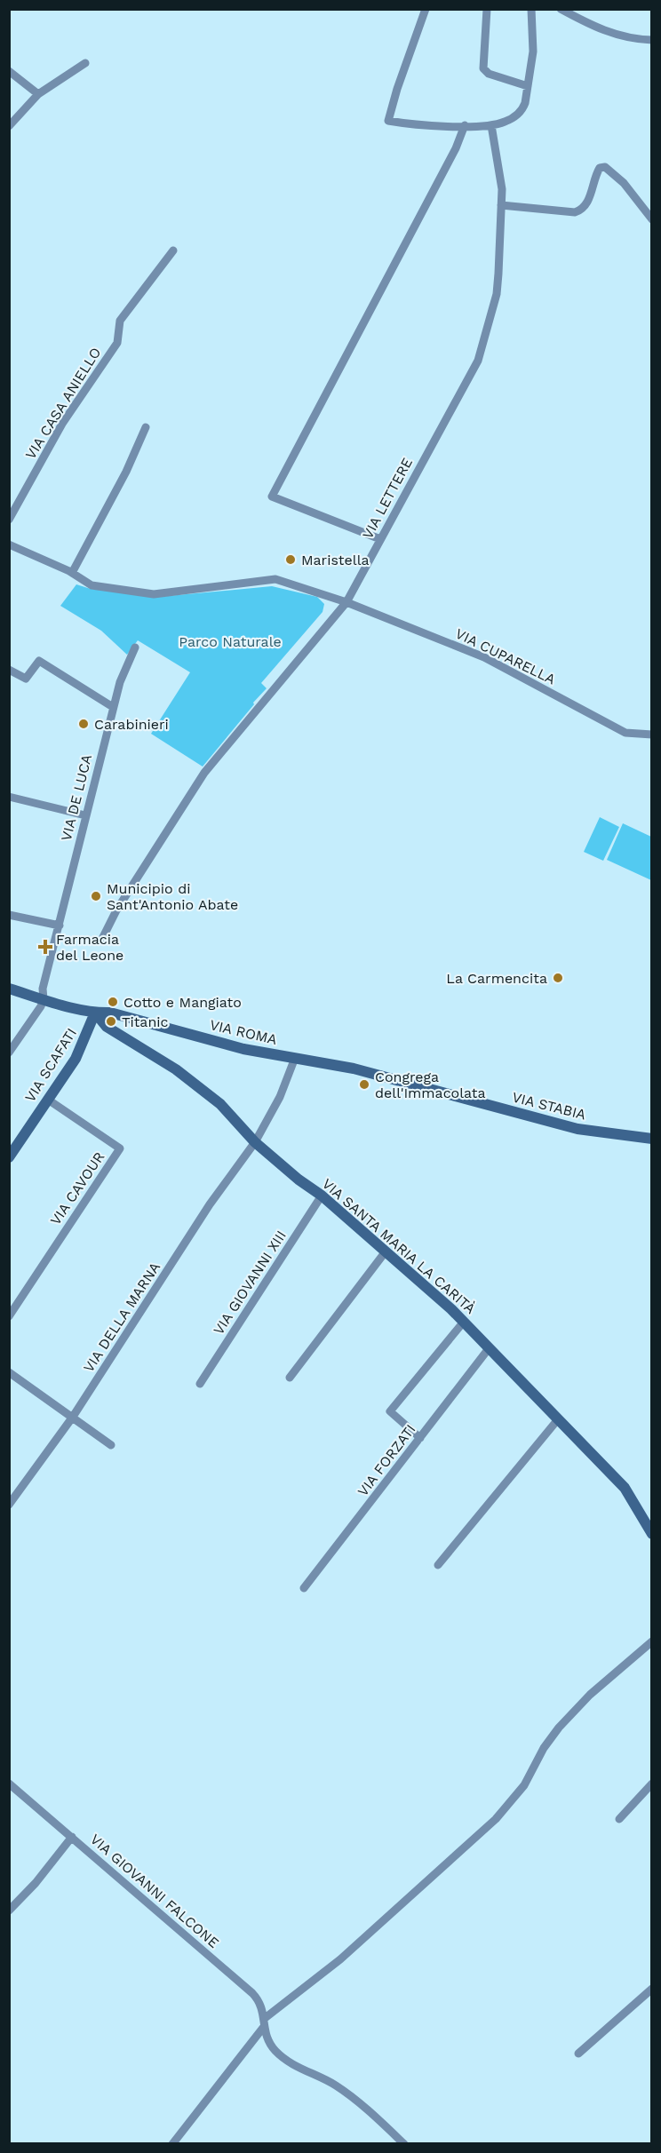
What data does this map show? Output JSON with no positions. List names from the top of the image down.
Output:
{
  "streets": {
    "street": [
      "VIA CASA ANIELLO",
      "VIA LETTERE",
      "VIA CUPARELLA",
      "VIA DE LUCA",
      "VIA ROMA",
      "VIA SCAFATI",
      "VIA STABIA",
      "VIA CAVOUR",
      "VIA SANTA MARIA LA CARITÀ",
      "VIA GIOVANNI XIII",
      "VIA DELLA MARNA",
      "VIA FORZATI",
      "VIA GIOVANNI FALCONE"
    ]
  },
  "crossings": [
    ["VIA LETTERE", "VIA CUPARELLA"],
    ["VIA DE LUCA", "VIA ROMA"],
    ["VIA ROMA", "VIA SCAFATI"],
    ["VIA ROMA", "VIA STABIA"],
    ["VIA ROMA", "VIA SANTA MARIA LA CARITÀ"],
    ["VIA ROMA", "VIA DELLA MARNA"],
    ["VIA SCAFATI", "VIA CAVOUR"],
    ["VIA SCAFATI", "VIA SANTA MARIA LA CARITÀ"],
    ["VIA SANTA MARIA LA CARITÀ", "VIA GIOVANNI XIII"],
    ["VIA SANTA MARIA LA CARITÀ", "VIA DELLA MARNA"],
    ["VIA SANTA MARIA LA CARITÀ", "VIA FORZATI"]
  ],
  "parks": ["Parco Naturale"],
  "places": {
    "other": [
      "Maristella",
      "Carabinieri",
      "Municipio di Sant'Antonio Abate",
      "La Carmencita",
      "Cotto e Mangiato",
      "Titanic",
      "Congrega dell'Immacolata"
    ],
    "health": ["Farmacia del Leone"]
  }
}
